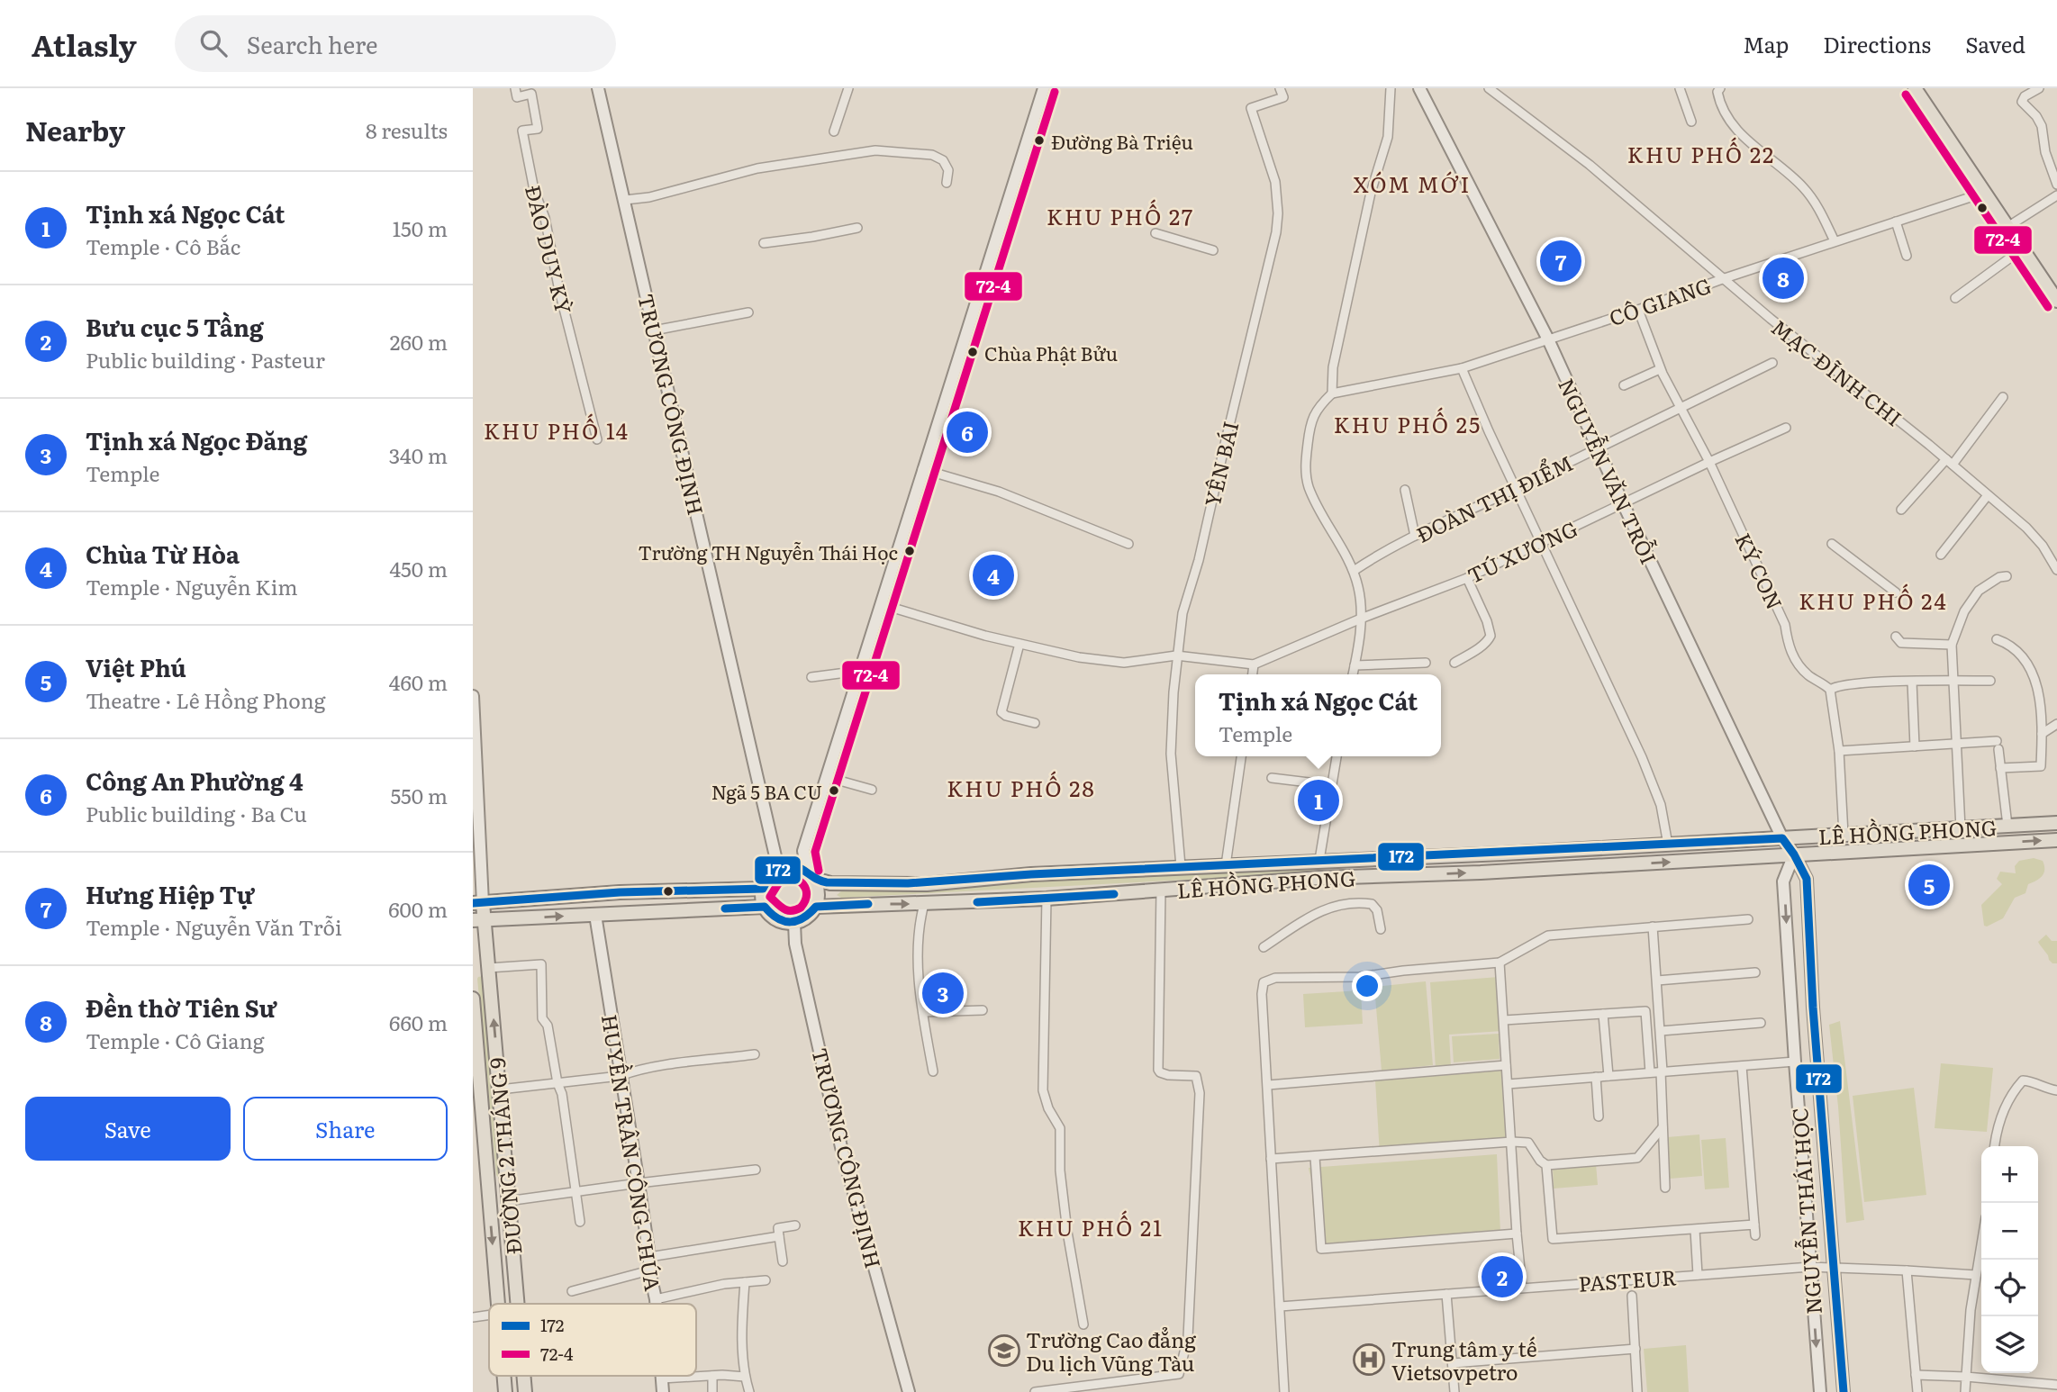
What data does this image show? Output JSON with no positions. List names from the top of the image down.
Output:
{
  "streets": {
    "main road": [
      "TRƯƠNG CÔNG ĐỊNH",
      "NGUYỄN VĂN TRỖI",
      "LÊ HỒNG PHONG",
      "HUYỀN TRÂN CÔNG CHÚA",
      "ĐƯỜNG 2 THÁNG 9",
      "NGUYỄN THÁI HỌC"
    ],
    "street": [
      "ĐÀO DUY KỲ",
      "CÔ GIANG",
      "MẠC ĐĨNH CHI",
      "YÊN BÁI",
      "ĐOÀN THỊ ĐIỂM",
      "TÚ XƯƠNG",
      "KÝ CON",
      "PASTEUR"
    ]
  },
  "crossings": [
    ["CÔ GIANG", "MẠC ĐĨNH CHI"],
    ["CÔ GIANG", "NGUYỄN VĂN TRỖI"],
    ["CÔ GIANG", "KÝ CON"],
    ["TRƯƠNG CÔNG ĐỊNH", "LÊ HỒNG PHONG"],
    ["YÊN BÁI", "LÊ HỒNG PHONG"],
    ["NGUYỄN VĂN TRỖI", "ĐOÀN THỊ ĐIỂM"],
    ["NGUYỄN VĂN TRỖI", "TÚ XƯƠNG"],
    ["NGUYỄN VĂN TRỖI", "LÊ HỒNG PHONG"],
    ["NGUYỄN VĂN TRỖI", "NGUYỄN THÁI HỌC"],
    ["ĐOÀN THỊ ĐIỂM", "KÝ CON"],
    ["TÚ XƯƠNG", "KÝ CON"],
    ["LÊ HỒNG PHONG", "NGUYỄN THÁI HỌC"],
    ["NGUYỄN THÁI HỌC", "PASTEUR"]
  ],
  "districts": [
    "KHU PHỐ 22",
    "XÓM MỚI",
    "KHU PHỐ 27",
    "KHU PHỐ 25",
    "KHU PHỐ 14",
    "KHU PHỐ 24",
    "KHU PHỐ 28",
    "KHU PHỐ 21"
  ],
  "places": {
    "other": [
      "Đường Bà Triệu",
      "Chùa Phật Bửu",
      "Trường TH Nguyễn Thái Học",
      "Ngã 5 BA CU"
    ],
    "school or university": ["Trường Cao đẳng Du lịch Vũng Tàu"],
    "hospital": ["Trung tâm y tế Vietsovpetro"]
  },
  "lines": ["transit line 72-4", "transit line 172"],
  "legend": ["172", "72-4"],
  "page": {
    "header": "Atlasly",
    "search": "Search here",
    "nav": ["Map", "Directions", "Saved"],
    "heading": ["Nearby", "8 results"],
    "list": [
      {
        "mark": "1",
        "name": "Tịnh xá Ngọc Cát",
        "note": "Temple · Cô Bắc",
        "value": "150 m"
      },
      {
        "mark": "2",
        "name": "Bưu cục 5 Tầng",
        "note": "Public building · Pasteur",
        "value": "260 m"
      },
      {
        "mark": "3",
        "name": "Tịnh xá Ngọc Đăng",
        "note": "Temple",
        "value": "340 m"
      },
      {
        "mark": "4",
        "name": "Chùa Từ Hòa",
        "note": "Temple · Nguyễn Kim",
        "value": "450 m"
      },
      {
        "mark": "5",
        "name": "Việt Phú",
        "note": "Theatre · Lê Hồng Phong",
        "value": "460 m"
      },
      {
        "mark": "6",
        "name": "Công An Phường 4",
        "note": "Public building · Ba Cu",
        "value": "550 m"
      },
      {
        "mark": "7",
        "name": "Hưng Hiệp Tự",
        "note": "Temple · Nguyễn Văn Trỗi",
        "value": "600 m"
      },
      {
        "mark": "8",
        "name": "Đền thờ Tiên Sư",
        "note": "Temple · Cô Giang",
        "value": "660 m"
      }
    ],
    "pins": [
      "7",
      "8",
      "6",
      "4",
      "1",
      "5",
      "3",
      "2"
    ],
    "popup": ["Tịnh xá Ngọc Cát", "Temple"],
    "buttons": ["Save", "Share"],
    "map_buttons": ["+", "−"]
  }
}
